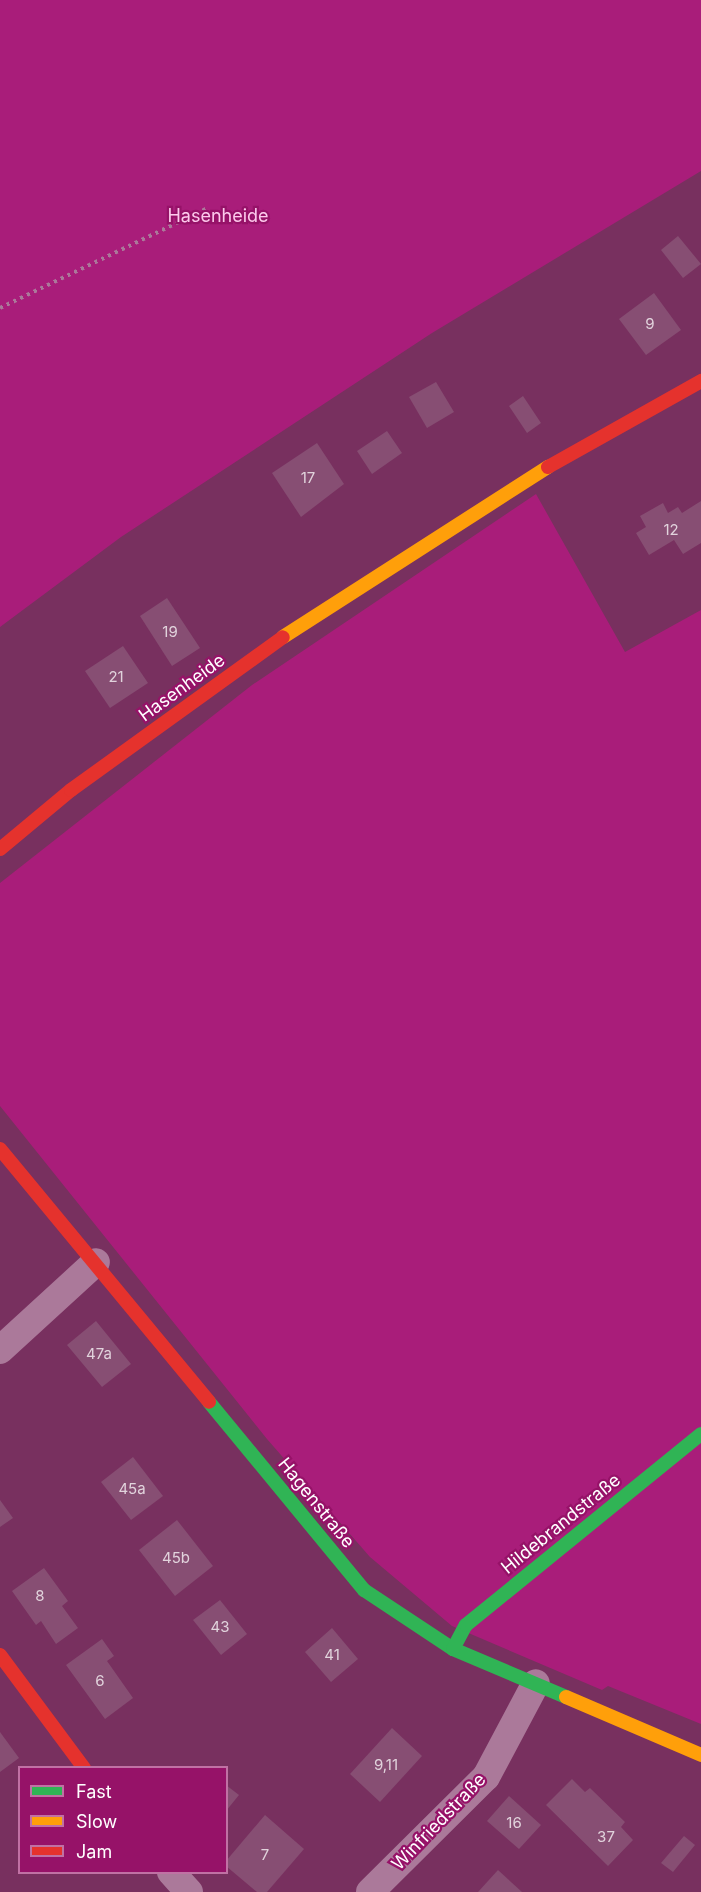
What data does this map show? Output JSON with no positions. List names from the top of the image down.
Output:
{
  "streets": {
    "street": [
      "Hasenheide",
      "Hagenstraße",
      "Hildebrandstraße",
      "Winfriedstraße"
    ]
  },
  "crossings": [
    ["Hagenstraße", "Hildebrandstraße"],
    ["Hagenstraße", "Winfriedstraße"]
  ],
  "parks": ["Hasenheide"],
  "house_numbers": [
    "9",
    "17",
    "12",
    "19",
    "21",
    "47a",
    "45a",
    "45b",
    "8",
    "43",
    "41",
    "6",
    "9,11",
    "16",
    "37",
    "7"
  ],
  "legend": ["Fast", "Slow", "Jam"]
}
